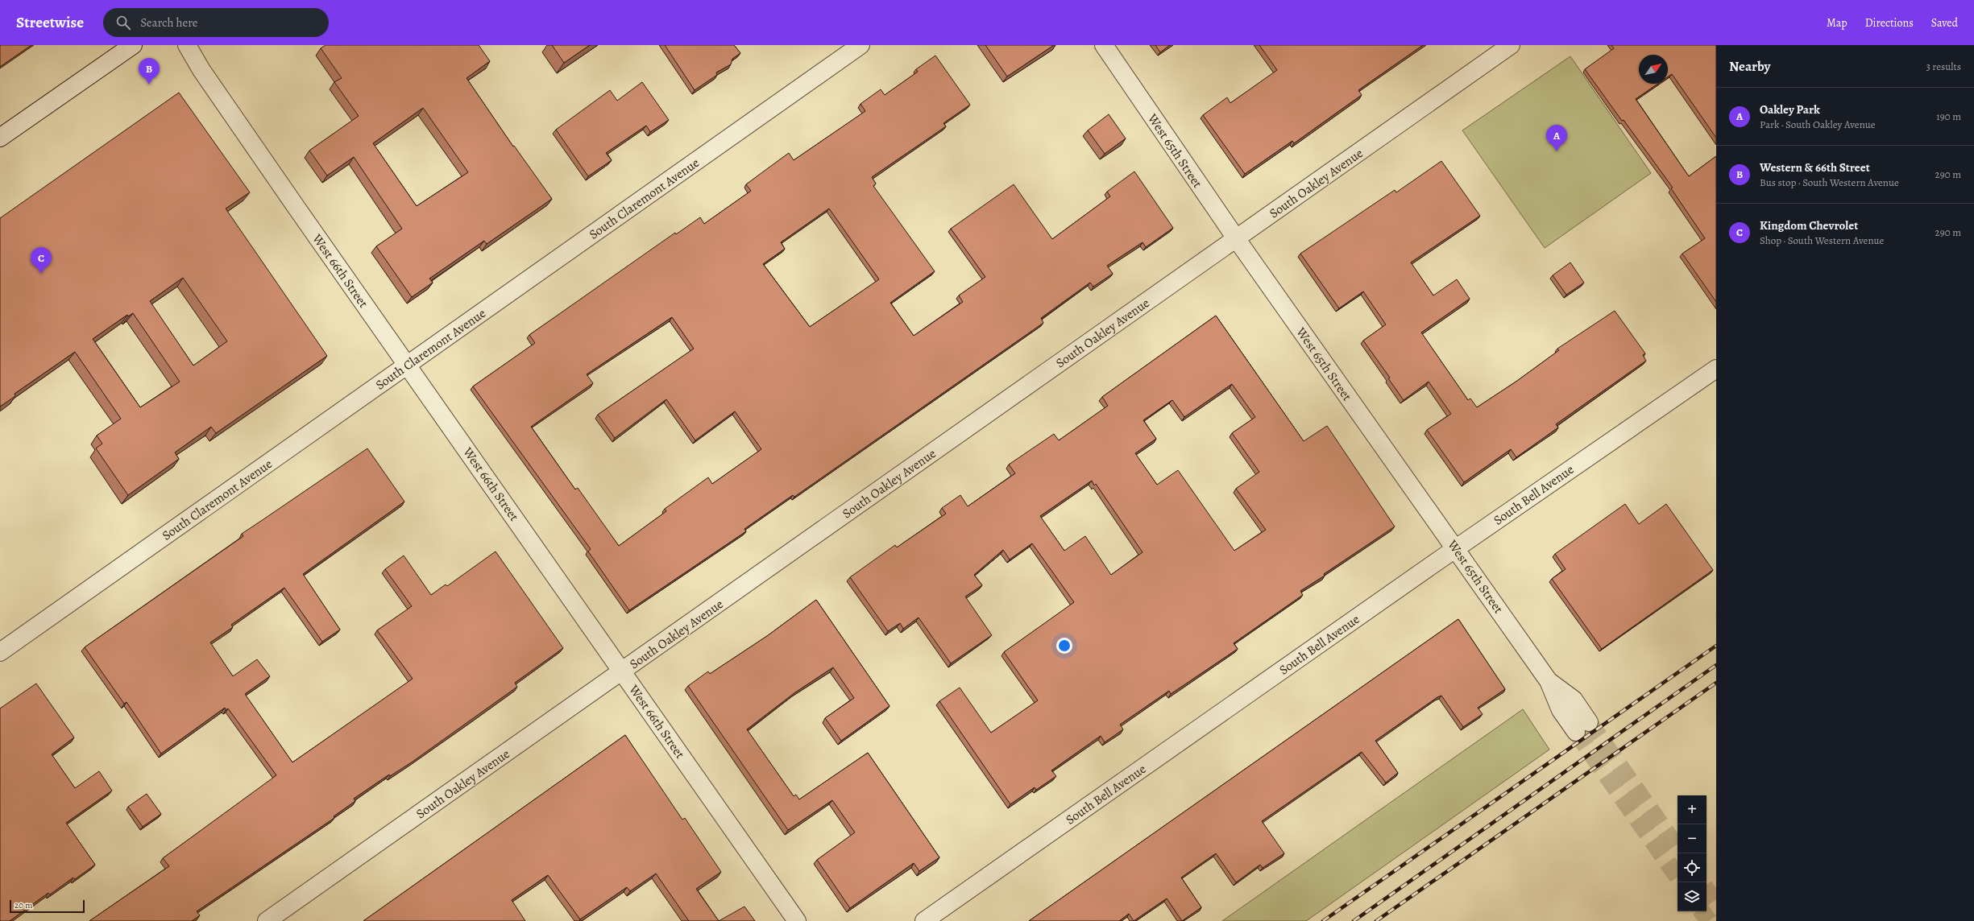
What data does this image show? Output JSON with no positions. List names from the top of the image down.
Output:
{
  "streets": {
    "street": [
      "West 65th Street",
      "South Oakley Avenue",
      "South Claremont Avenue",
      "West 66th Street",
      "South Bell Avenue"
    ]
  },
  "crossings": [
    ["West 65th Street", "South Oakley Avenue"],
    ["West 65th Street", "South Bell Avenue"],
    ["South Oakley Avenue", "West 66th Street"],
    ["South Claremont Avenue", "West 66th Street"]
  ],
  "scale_bar": "20 m",
  "north": "top right",
  "page": {
    "header": "Streetwise",
    "search": "Search here",
    "nav": ["Map", "Directions", "Saved"],
    "heading": ["Nearby", "3 results"],
    "pins": ["B", "A", "C"],
    "list": [
      {
        "mark": "A",
        "name": "Oakley Park",
        "note": "Park · South Oakley Avenue",
        "value": "190 m"
      },
      {
        "mark": "B",
        "name": "Western & 66th Street",
        "note": "Bus stop · South Western Avenue",
        "value": "290 m"
      },
      {
        "mark": "C",
        "name": "Kingdom Chevrolet",
        "note": "Shop · South Western Avenue",
        "value": "290 m"
      }
    ],
    "map_buttons": ["+", "−"],
    "scale": "20 m"
  }
}
